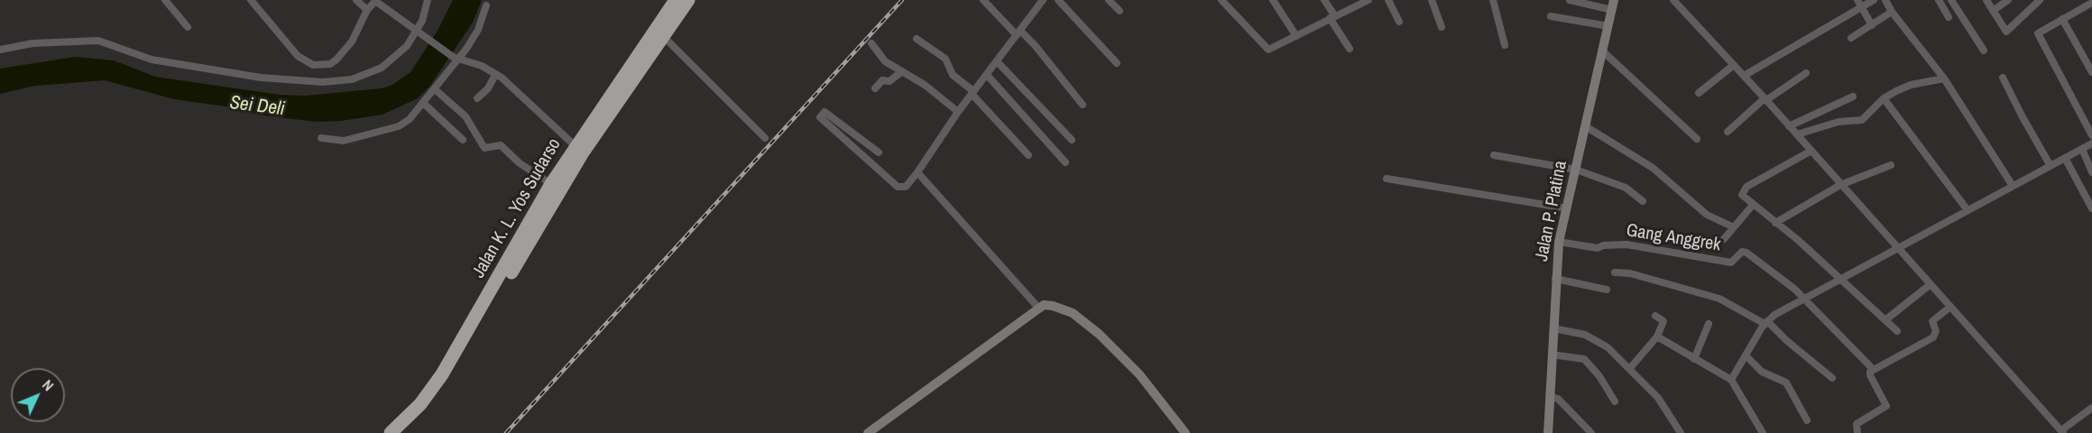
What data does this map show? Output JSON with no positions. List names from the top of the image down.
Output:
{
  "streets": {
    "highway": ["Jalan K. L. Yos Sudarso"],
    "street": ["Jalan P. Platina", "Gang Anggrek"]
  },
  "crossings": [
    ["Jalan P. Platina", "Gang Anggrek"]
  ],
  "water": ["Sei Deli"],
  "north": "top right"
}
